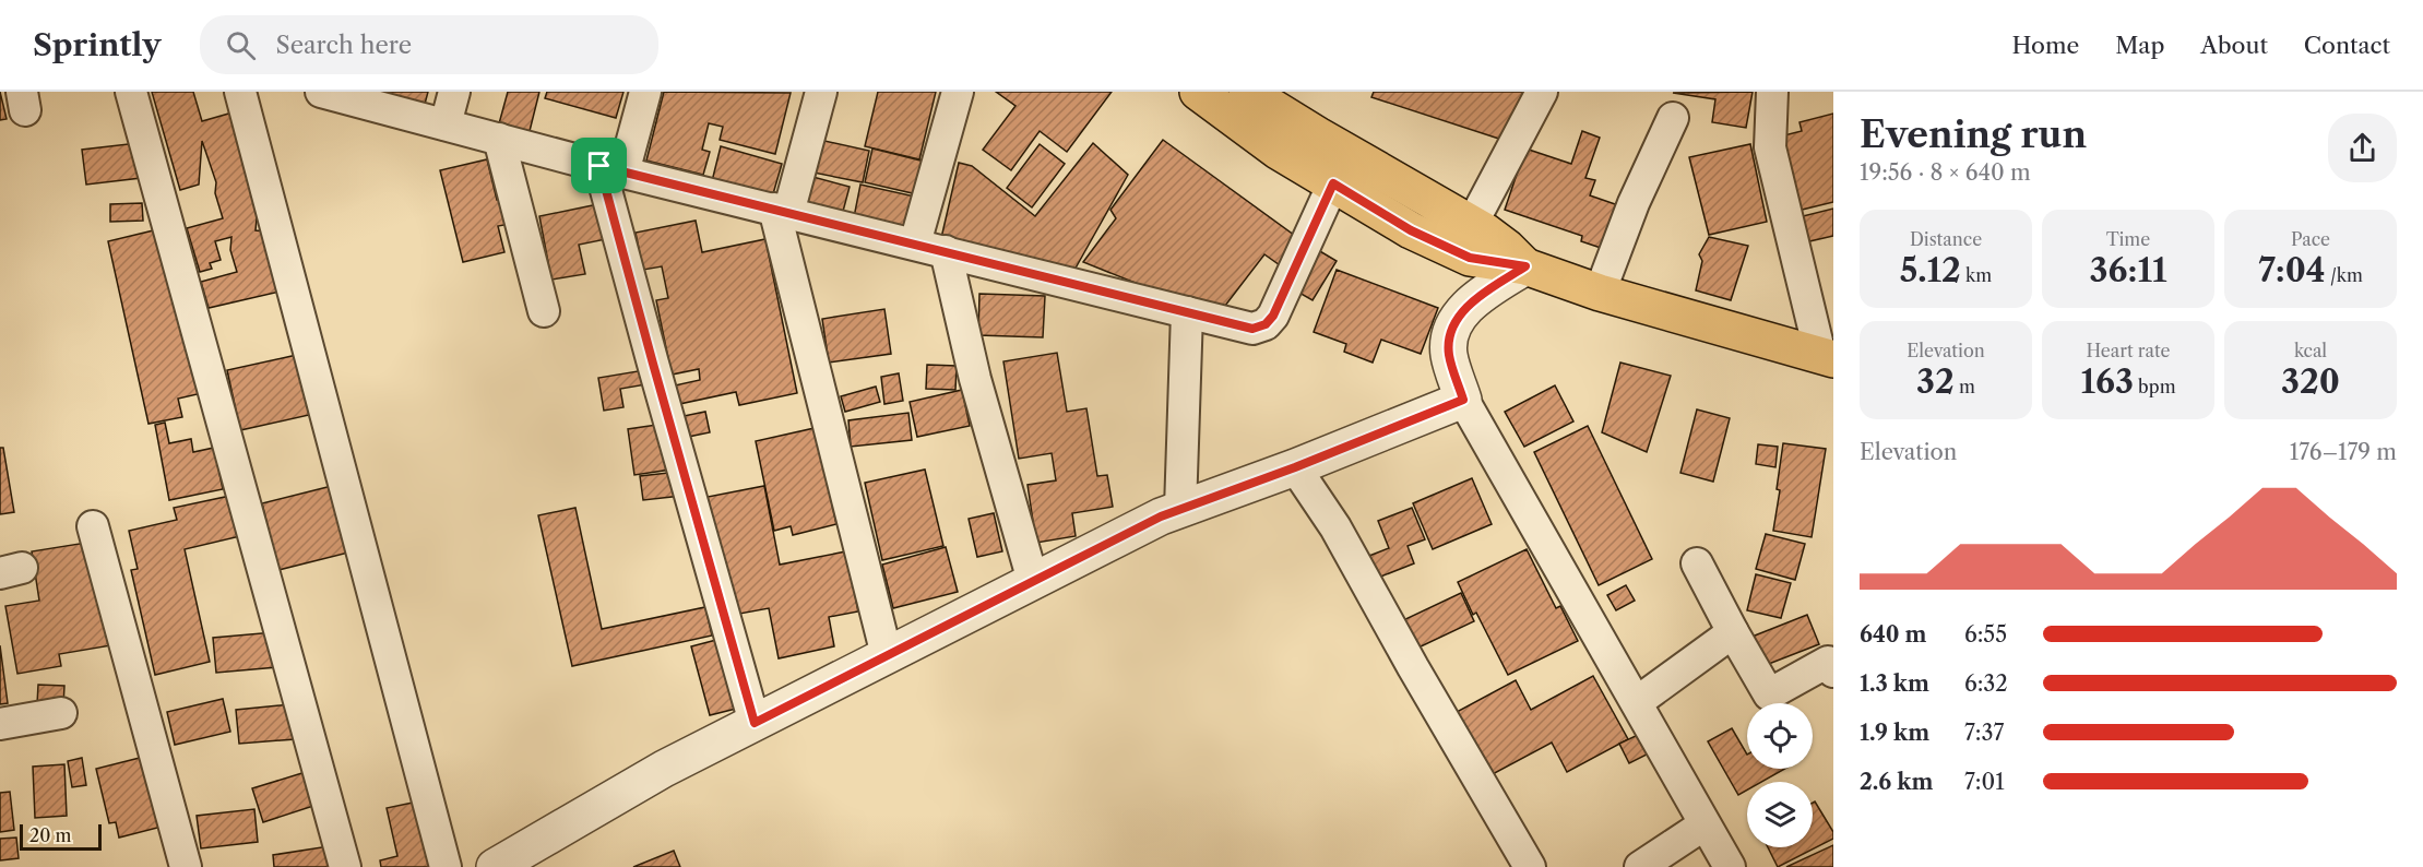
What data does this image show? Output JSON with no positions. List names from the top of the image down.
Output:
{
  "scale_bar": "20 m",
  "page": {
    "header": "Sprintly",
    "search": "Search here",
    "nav": [
      "Home",
      "Map",
      "About",
      "Contact"
    ],
    "heading": ["Evening run", "19:56 · 8 × 640 m"],
    "stats": [
      ["Distance", "5.12 km"],
      ["Time", "36:11"],
      ["Pace", "7:04 /km"],
      ["Elevation", "32 m"],
      ["Heart rate", "163 bpm"],
      ["kcal", "320"]
    ],
    "chart": ["Elevation", "176–179 m"],
    "list": [
      {
        "name": "640 m",
        "note": "6:55"
      },
      {
        "name": "1.3 km",
        "note": "6:32"
      },
      {
        "name": "1.9 km",
        "note": "7:37"
      },
      {
        "name": "2.6 km",
        "note": "7:01"
      }
    ],
    "scale": "20 m"
  }
}
